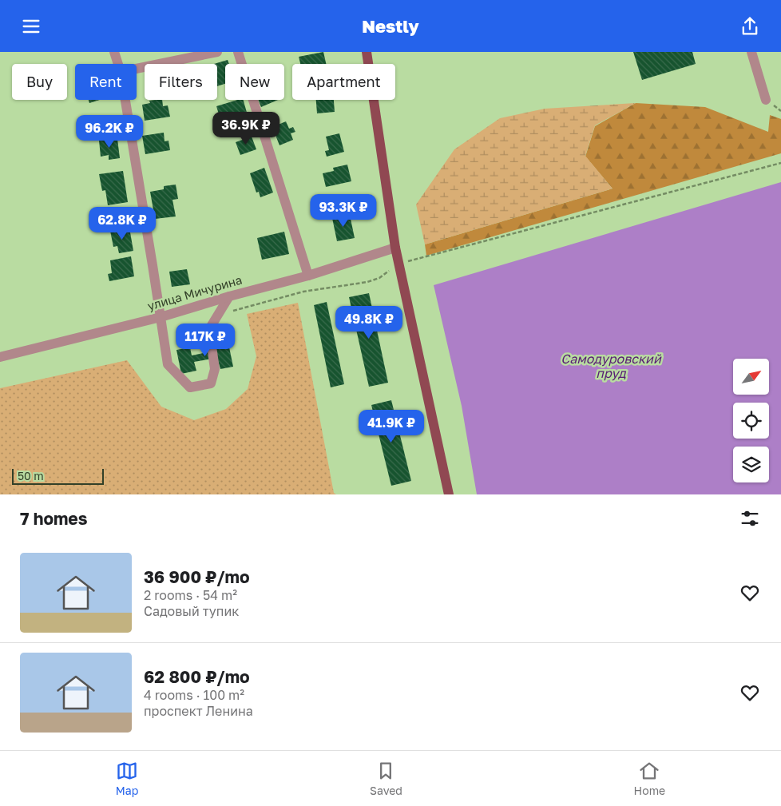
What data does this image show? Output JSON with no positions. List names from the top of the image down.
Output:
{
  "streets": {
    "street": ["улица Мичурина"]
  },
  "water": ["Самодуровский пруд"],
  "scale_bar": "50 m",
  "north": "top right",
  "page": {
    "header": "Nestly",
    "chip": [
      "Buy",
      "Rent",
      "Filters",
      "New",
      "Apartment"
    ],
    "price": [
      "36.9K ₽",
      "96.2K ₽",
      "93.3K ₽",
      "62.8K ₽",
      "49.8K ₽",
      "117K ₽",
      "41.9K ₽"
    ],
    "scale": "50 m",
    "heading": "7 homes",
    "list": [
      {
        "name": "36 900 ₽/mo",
        "note": "2 rooms · 54 m² · Садовый тупик"
      },
      {
        "name": "62 800 ₽/mo",
        "note": "4 rooms · 100 m² · проспект Ленина"
      }
    ],
    "tabs": ["Map", "Saved", "Home"]
  }
}
